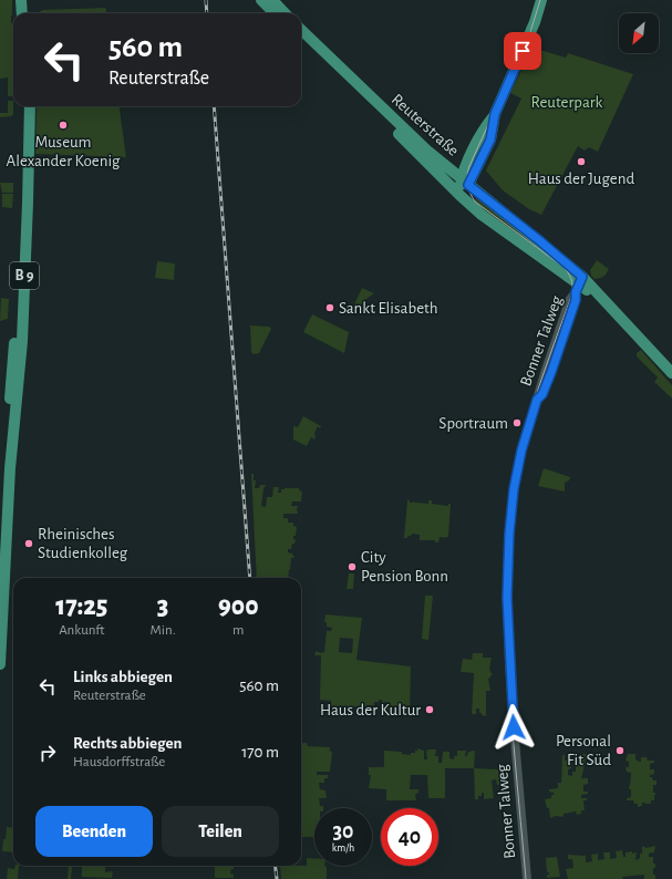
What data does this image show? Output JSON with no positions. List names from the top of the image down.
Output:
{
  "streets": {
    "main road": ["Reuterstraße", "B 9"],
    "street": ["Bonner Talweg"]
  },
  "crossings": [
    ["Reuterstraße", "Bonner Talweg"]
  ],
  "parks": ["Reuterpark"],
  "places": [
    "Museum Alexander Koenig",
    "Haus der Jugend",
    "Sankt Elisabeth",
    "Sportraum",
    "Rheinisches Studienkolleg",
    "City Pension Bonn",
    "Haus der Kultur",
    "Personal Fit Süd"
  ],
  "north": "bottom left",
  "page": {
    "turn": ["560 m", "Reuterstraße"],
    "eta": [
      "17:25",
      "Ankunft",
      "3",
      "Min.",
      "900",
      "m"
    ],
    "list": [
      {
        "name": "Links abbiegen",
        "note": "Reuterstraße",
        "value": "560 m"
      },
      {
        "name": "Rechts abbiegen",
        "note": "Hausdorffstraße",
        "value": "170 m"
      }
    ],
    "buttons": ["Beenden", "Teilen"],
    "speed": "30 km/h",
    "limit": "40"
  }
}
